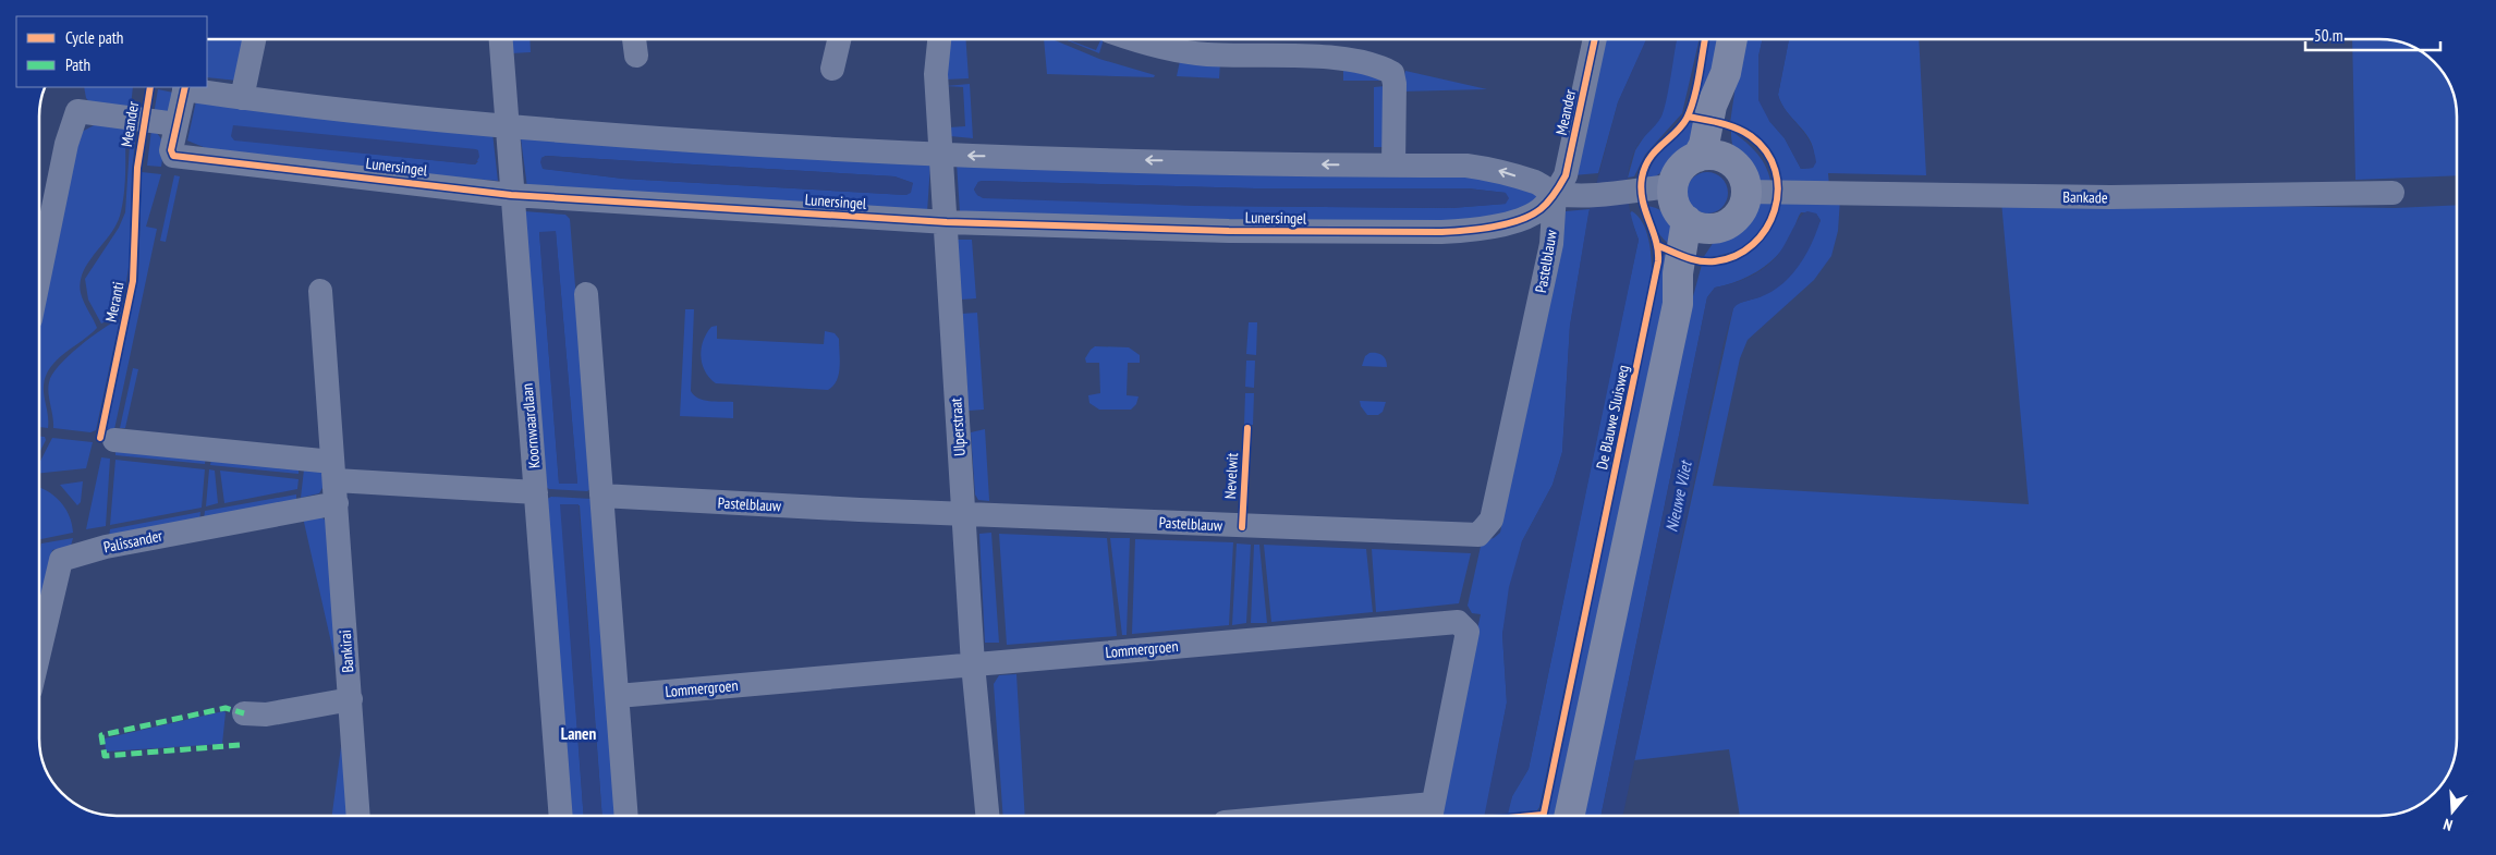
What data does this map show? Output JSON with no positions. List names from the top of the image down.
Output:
{
  "streets": {
    "street": [
      "Meander",
      "Lunersingel",
      "Bankade",
      "Pastelblauw",
      "Koornwaardlaan",
      "Ulperstraat",
      "Palissander",
      "Lommergroen",
      "Bankirai"
    ],
    "cycle path": ["Meranti", "De Blauwe Sluisweg", "Nevelwit"]
  },
  "crossings": [
    ["Meander", "Lunersingel"],
    ["Meander", "Pastelblauw"],
    ["Lunersingel", "Bankade"],
    ["Lunersingel", "Pastelblauw"],
    ["Lunersingel", "Koornwaardlaan"],
    ["Lunersingel", "Ulperstraat"],
    ["Pastelblauw", "Ulperstraat"],
    ["Ulperstraat", "Lommergroen"],
    ["Palissander", "Bankirai"]
  ],
  "districts": ["Lanen"],
  "water": ["Nieuwe Vliet"],
  "legend": ["Cycle path", "Path"],
  "scale_bar": "50 m",
  "north": "bottom"
}
